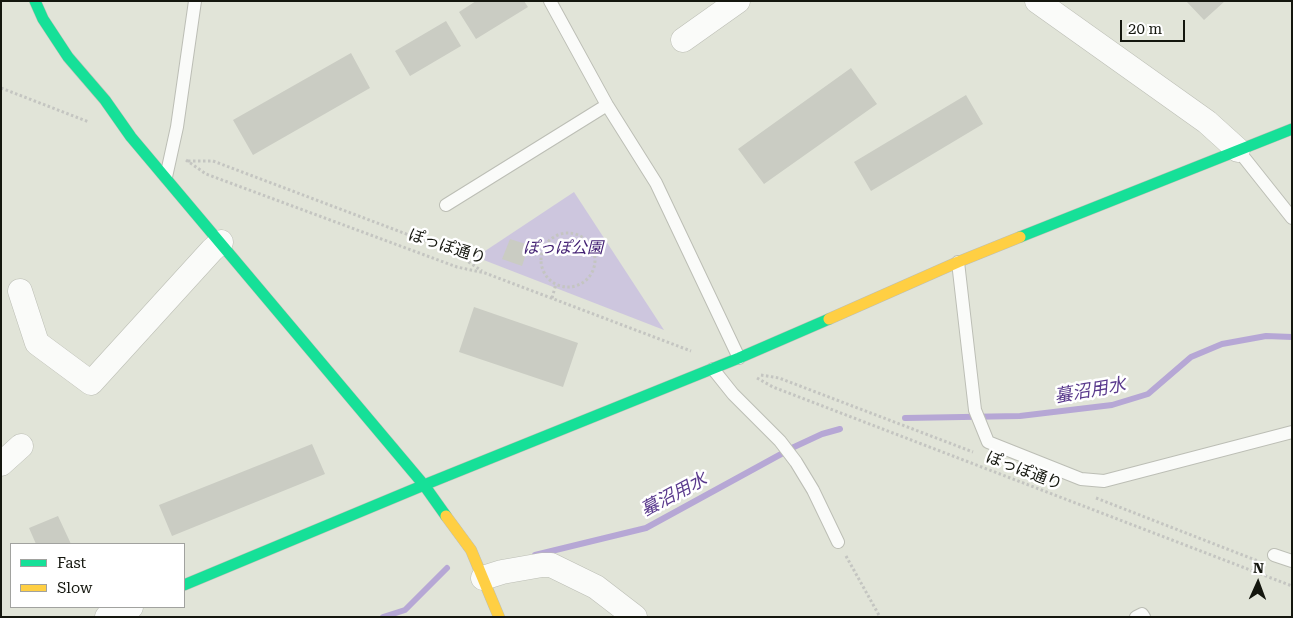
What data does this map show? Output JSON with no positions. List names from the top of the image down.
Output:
{
  "streets": {
    "path": ["ぽっぽ通り"]
  },
  "water": ["蟇沼用水"],
  "parks": ["ぽっぽ公園"],
  "legend": ["Fast", "Slow"],
  "scale_bar": "20 m",
  "north": "top"
}
